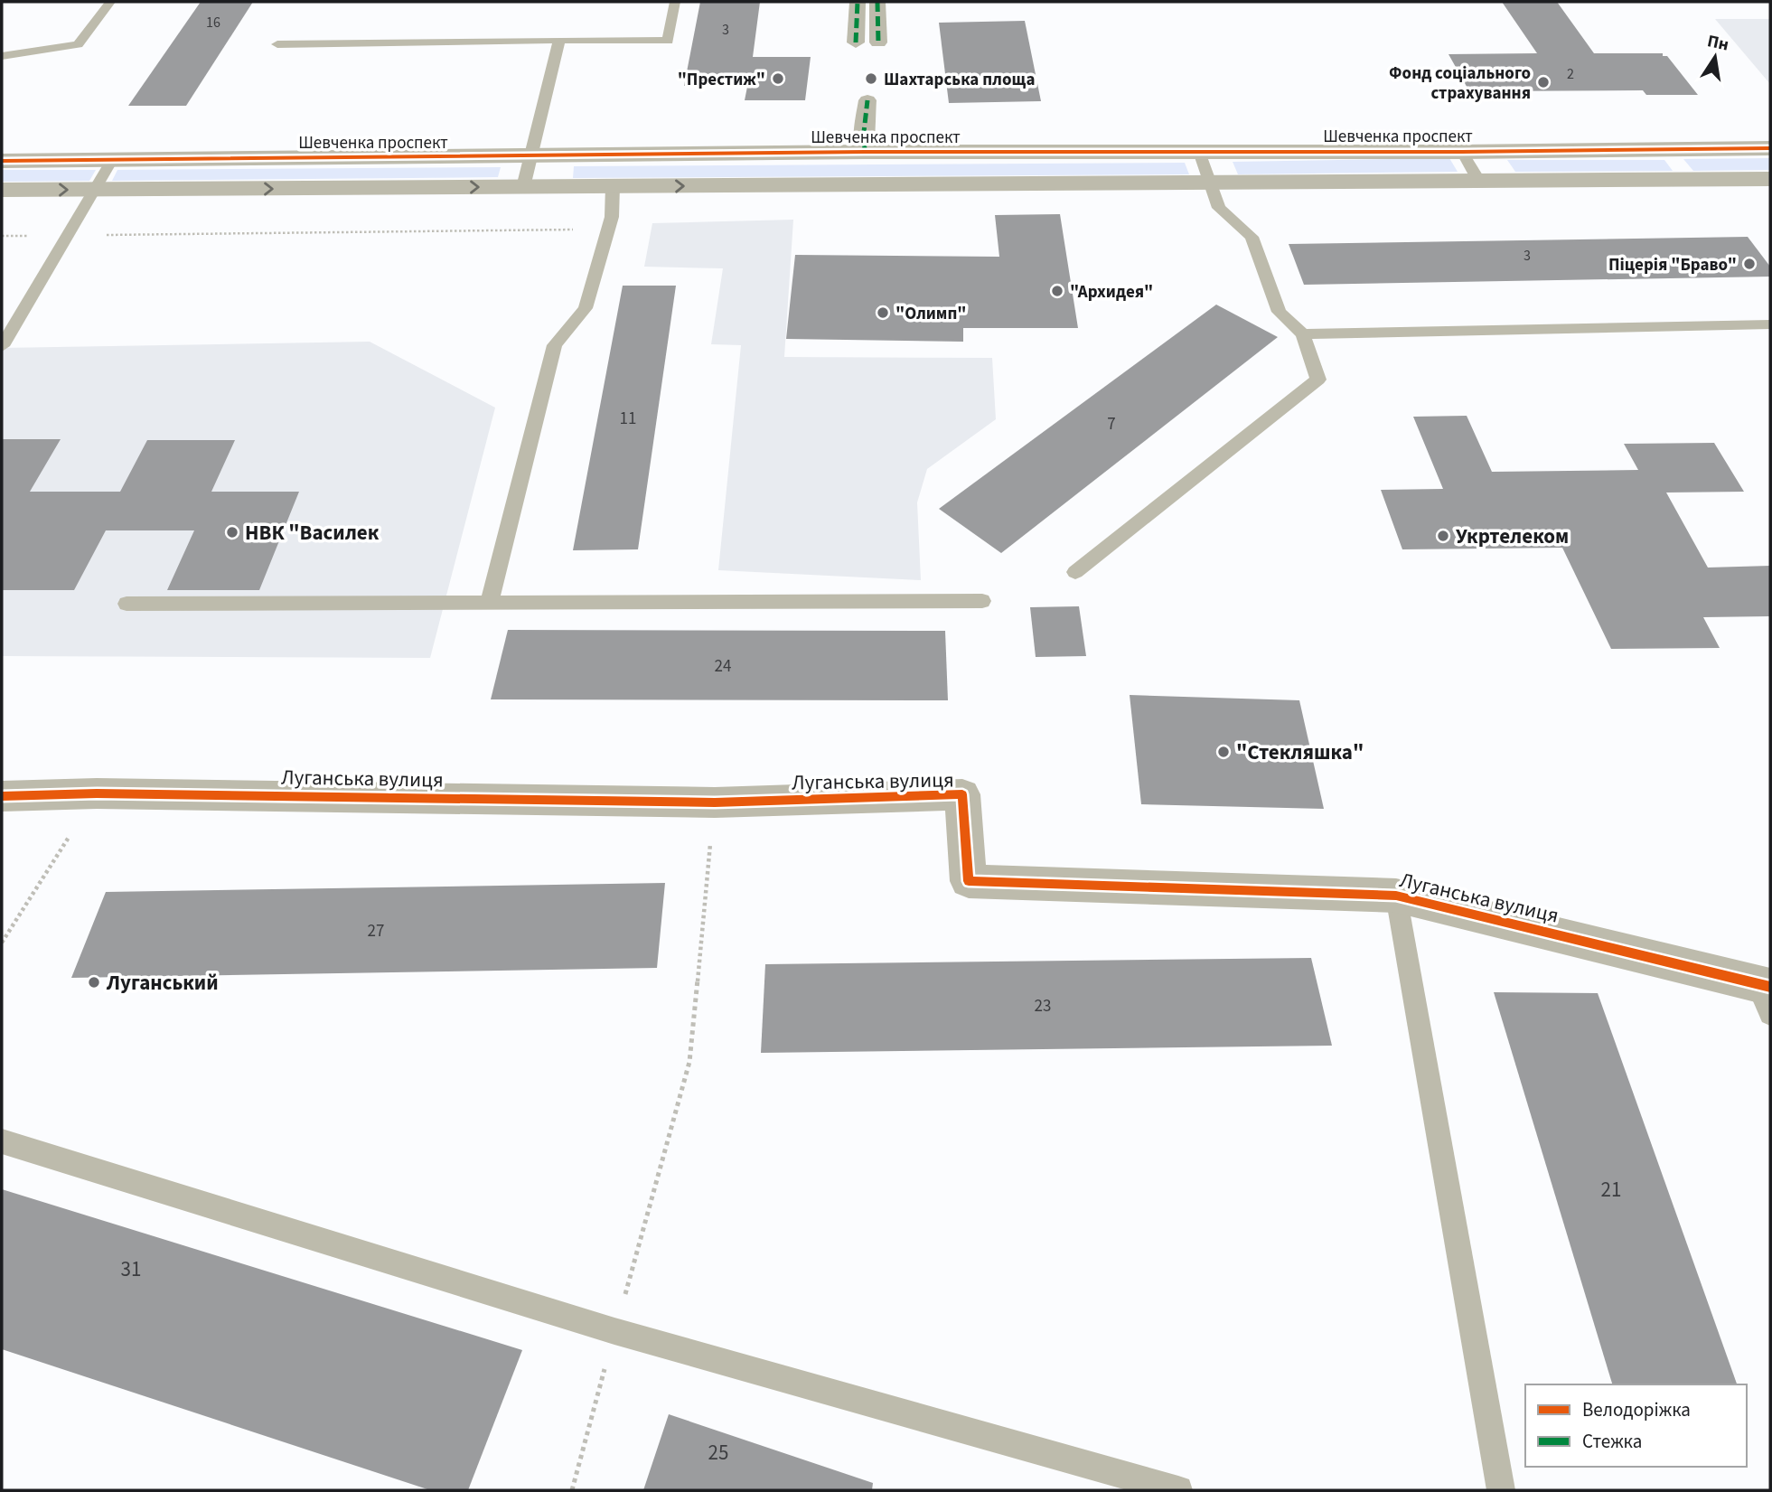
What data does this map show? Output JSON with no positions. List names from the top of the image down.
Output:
{
  "streets": {
    "street": ["Шевченка проспект", "Луганська вулиця"]
  },
  "places": [
    "\"Престиж\"",
    "Шахтарська площа",
    "Фонд соціального страхування",
    "Піцерія \"Браво\"",
    "\"Архидея\"",
    "\"Олимп\"",
    "НВК \"Василек",
    "Укртелеком",
    "\"Стекляшка\"",
    "Луганський"
  ],
  "house_numbers": [
    "16",
    "3",
    "2",
    "3",
    "11",
    "7",
    "24",
    "27",
    "23",
    "21",
    "31",
    "25"
  ],
  "legend": ["Велодоріжка", "Стежка"],
  "north": "top"
}
